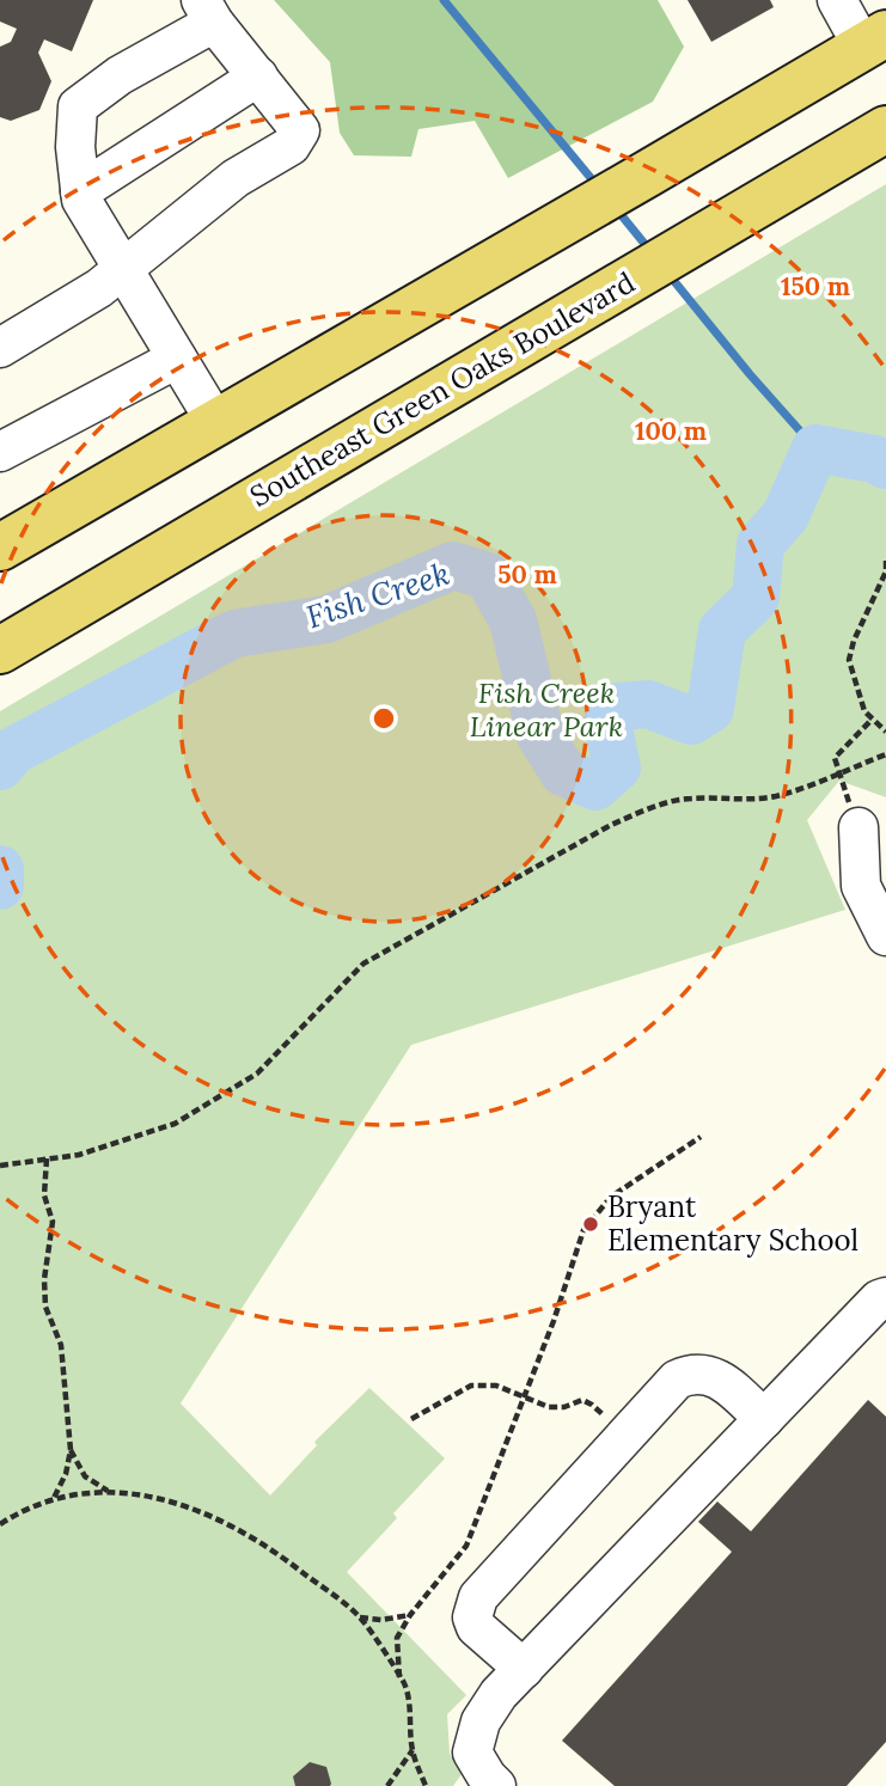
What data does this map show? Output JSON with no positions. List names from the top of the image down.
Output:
{
  "streets": {
    "main road": ["Southeast Green Oaks Boulevard"]
  },
  "water": ["Fish Creek"],
  "parks": ["Fish Creek Linear Park"],
  "places": ["Bryant Elementary School"],
  "rings": ["150 m", "100 m", "50 m"]
}
